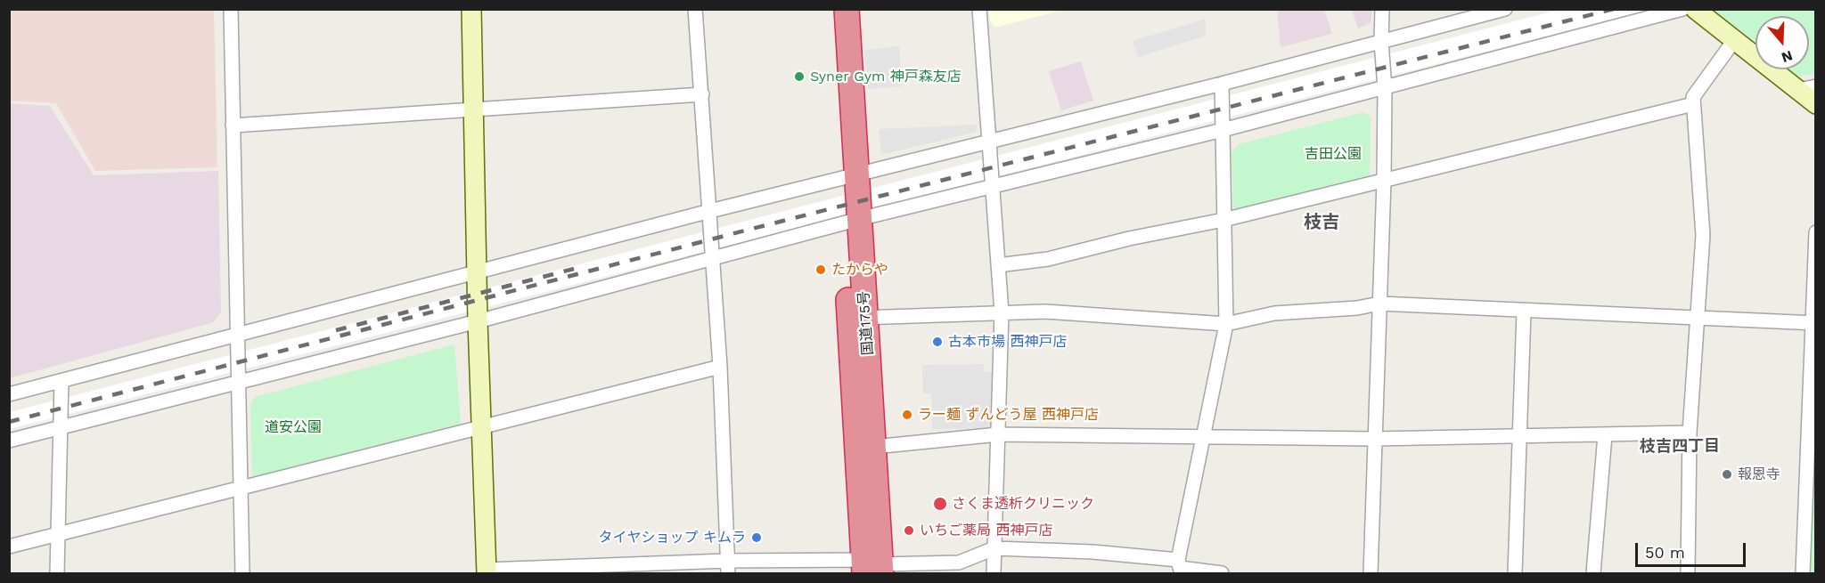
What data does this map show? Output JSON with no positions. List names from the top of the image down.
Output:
{
  "streets": {
    "highway": ["国道175号"]
  },
  "districts": ["枝吉", "枝吉四丁目"],
  "parks": ["吉田公園", "道安公園"],
  "places": [
    "Syner Gym 神戸森友店",
    "たからや",
    "古本市場 西神戸店",
    "ラー麺 ずんどう屋 西神戸店",
    "報恩寺",
    "さくま透析クリニック",
    "いちご薬局 西神戸店",
    "タイヤショップ キムラ"
  ],
  "scale_bar": "50 m",
  "north": "bottom"
}
